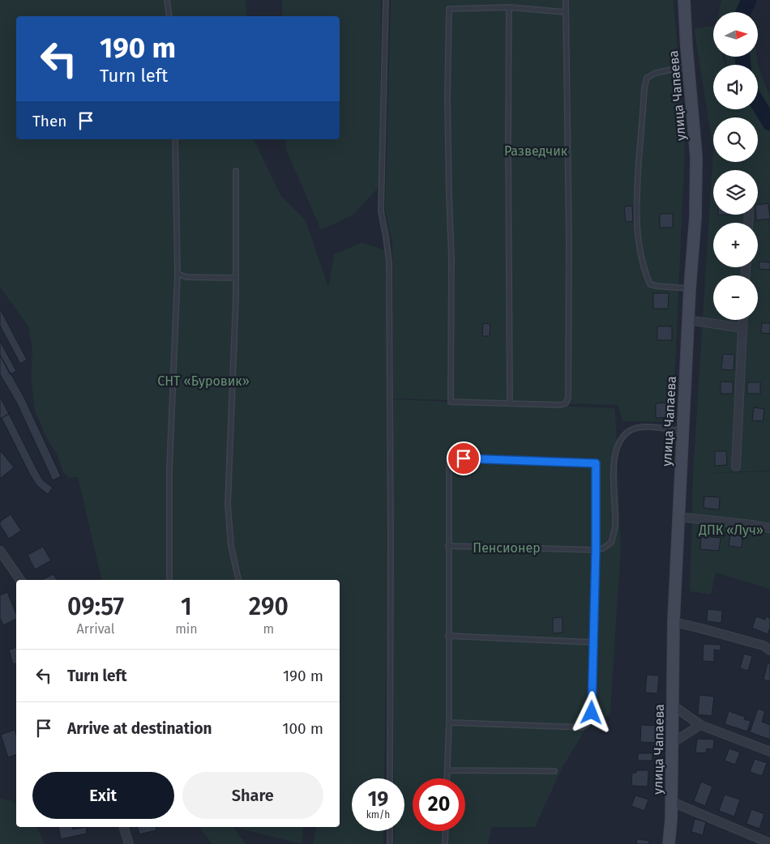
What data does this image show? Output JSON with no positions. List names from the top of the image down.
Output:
{
  "streets": {
    "street": ["улица Чапаева"]
  },
  "parks": [
    "Разведчик",
    "СНТ «Буровик»",
    "ДПК «Луч»",
    "Пенсионер"
  ],
  "north": "right",
  "page": {
    "map_buttons": ["+", "−"],
    "turn": ["190 m", "Turn left"],
    "then": "Then",
    "eta": [
      "09:57",
      "Arrival",
      "1",
      "min",
      "290",
      "m"
    ],
    "list": [
      {
        "name": "Turn left",
        "value": "190 m"
      },
      {
        "name": "Arrive at destination",
        "value": "100 m"
      }
    ],
    "buttons": ["Exit", "Share"],
    "speed": "19 km/h",
    "limit": "20"
  }
}
